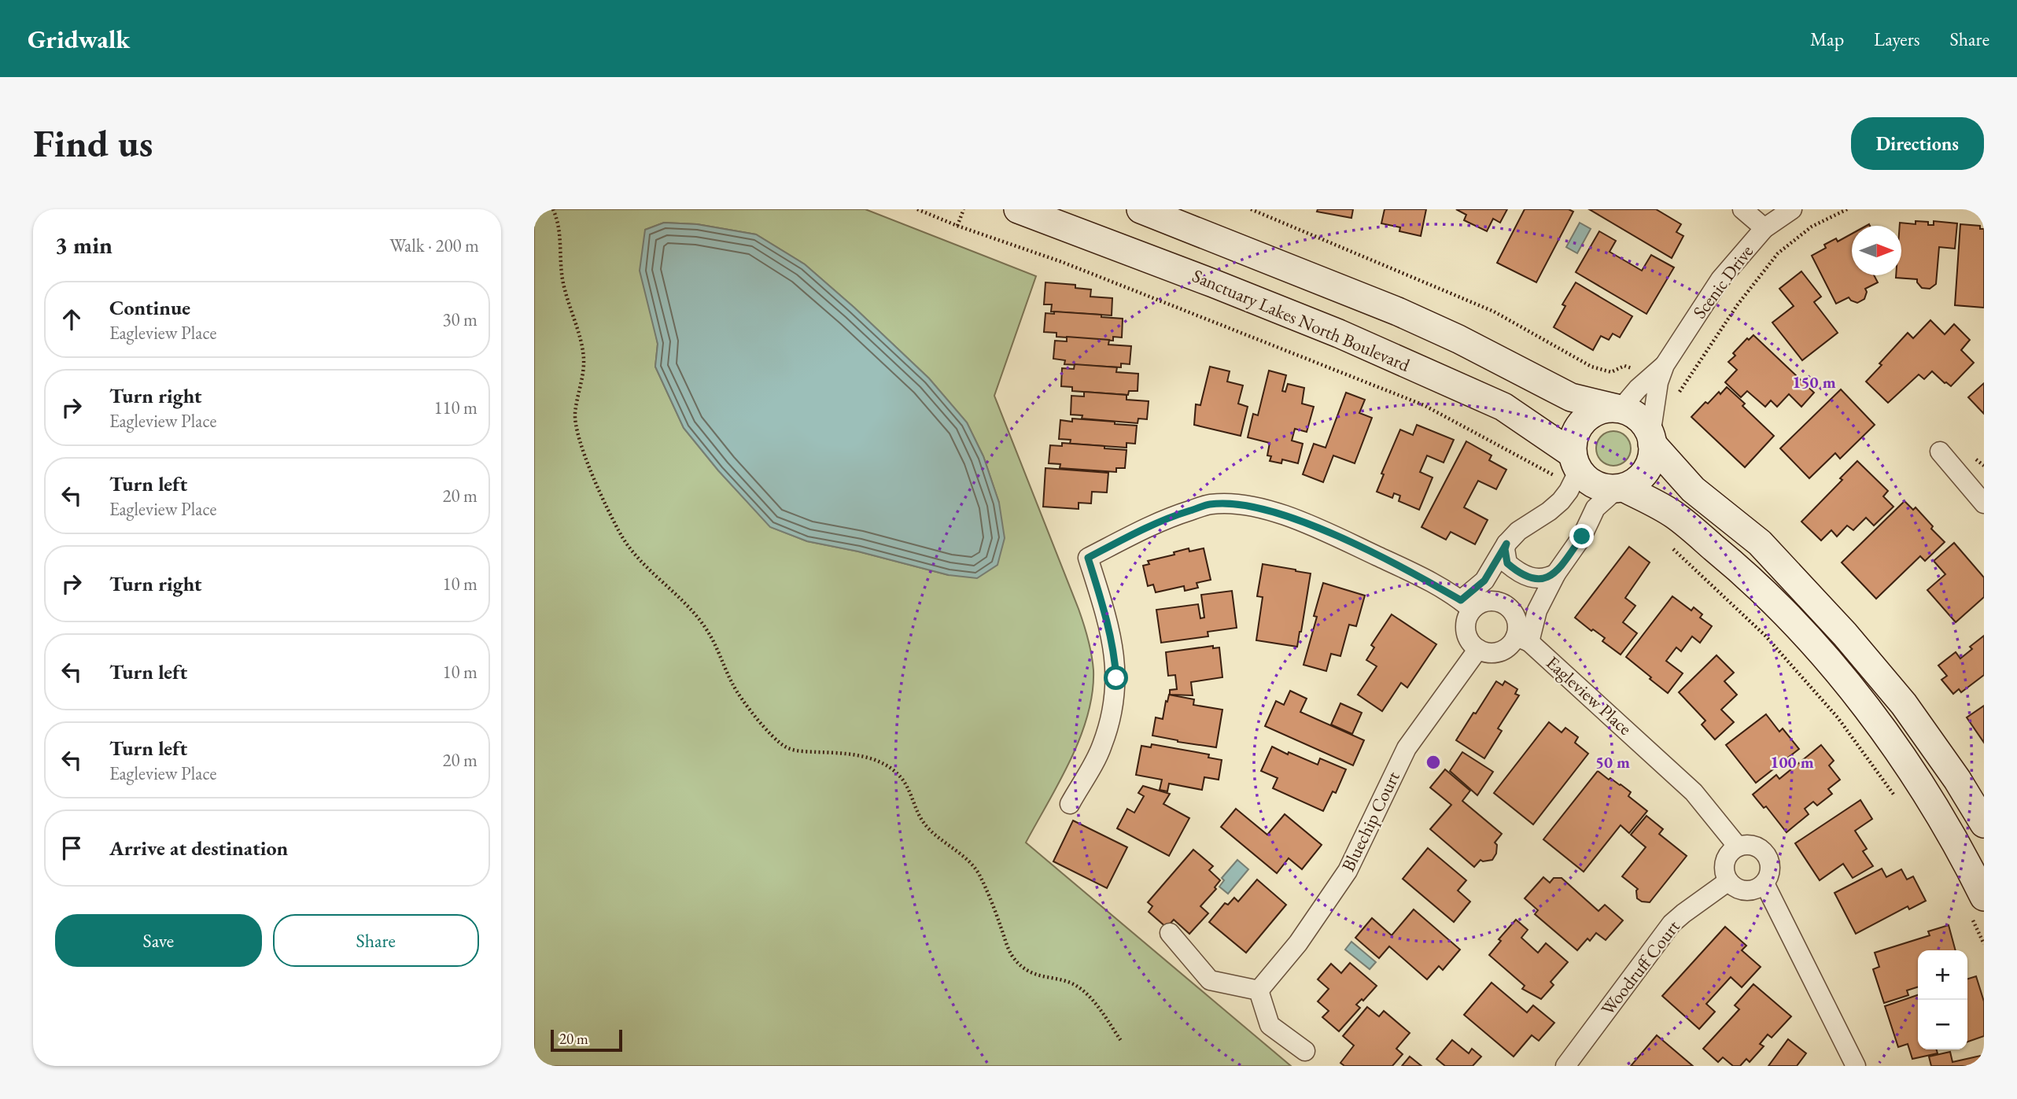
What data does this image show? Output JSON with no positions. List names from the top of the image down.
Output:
{
  "streets": {
    "street": [
      "Scenic Drive",
      "Sanctuary Lakes North Boulevard",
      "Eagleview Place",
      "Bluechip Court",
      "Woodruff Court"
    ]
  },
  "crossings": [
    ["Scenic Drive", "Sanctuary Lakes North Boulevard"],
    ["Scenic Drive", "Eagleview Place"],
    ["Sanctuary Lakes North Boulevard", "Eagleview Place"],
    ["Eagleview Place", "Bluechip Court"],
    ["Eagleview Place", "Woodruff Court"]
  ],
  "scale_bar": "20 m",
  "north": "right",
  "page": {
    "header": "Gridwalk",
    "nav": ["Map", "Layers", "Share"],
    "buttons": [
      "Directions",
      ["Save", "Share"]
    ],
    "title": "Find us",
    "heading": ["3 min", "Walk · 200 m"],
    "list": [
      ["Continue", "Eagleview Place", "30 m"],
      ["Turn right", "Eagleview Place", "110 m"],
      ["Turn left", "Eagleview Place", "20 m"],
      ["Turn right", "10 m"],
      ["Turn left", "10 m"],
      ["Turn left", "Eagleview Place", "20 m"],
      "Arrive at destination"
    ],
    "map_buttons": ["+", "−"],
    "scale": "20 m"
  },
  "rings": ["150 m", "50 m", "100 m"]
}
